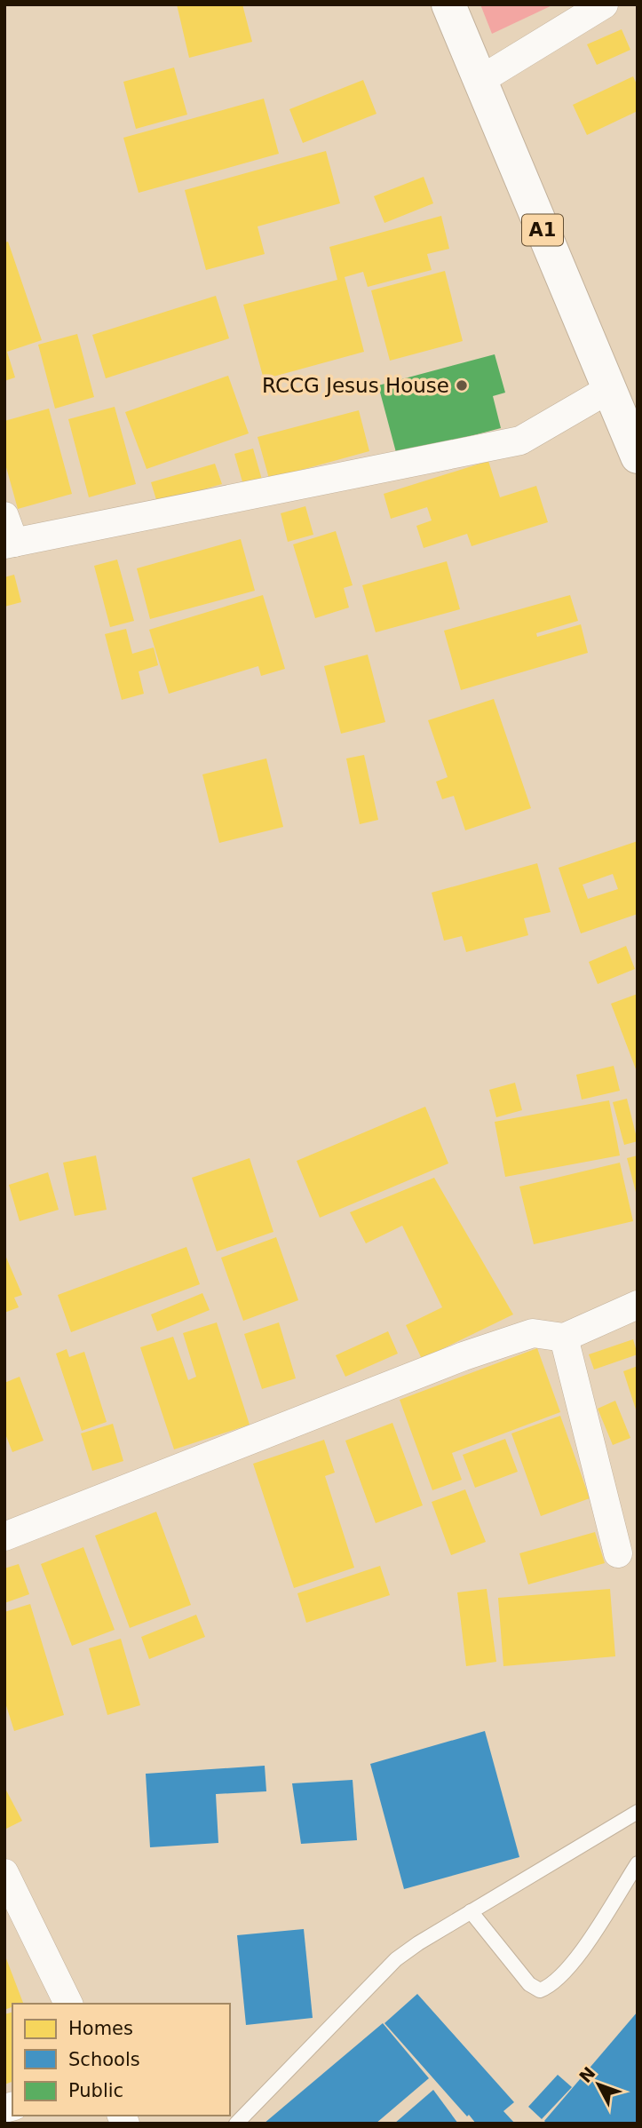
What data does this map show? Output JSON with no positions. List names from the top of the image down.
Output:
{
  "streets": {
    "highway": ["A1"]
  },
  "places": ["RCCG Jesus House"],
  "legend": ["Homes", "Schools", "Public"],
  "north": "top left"
}
